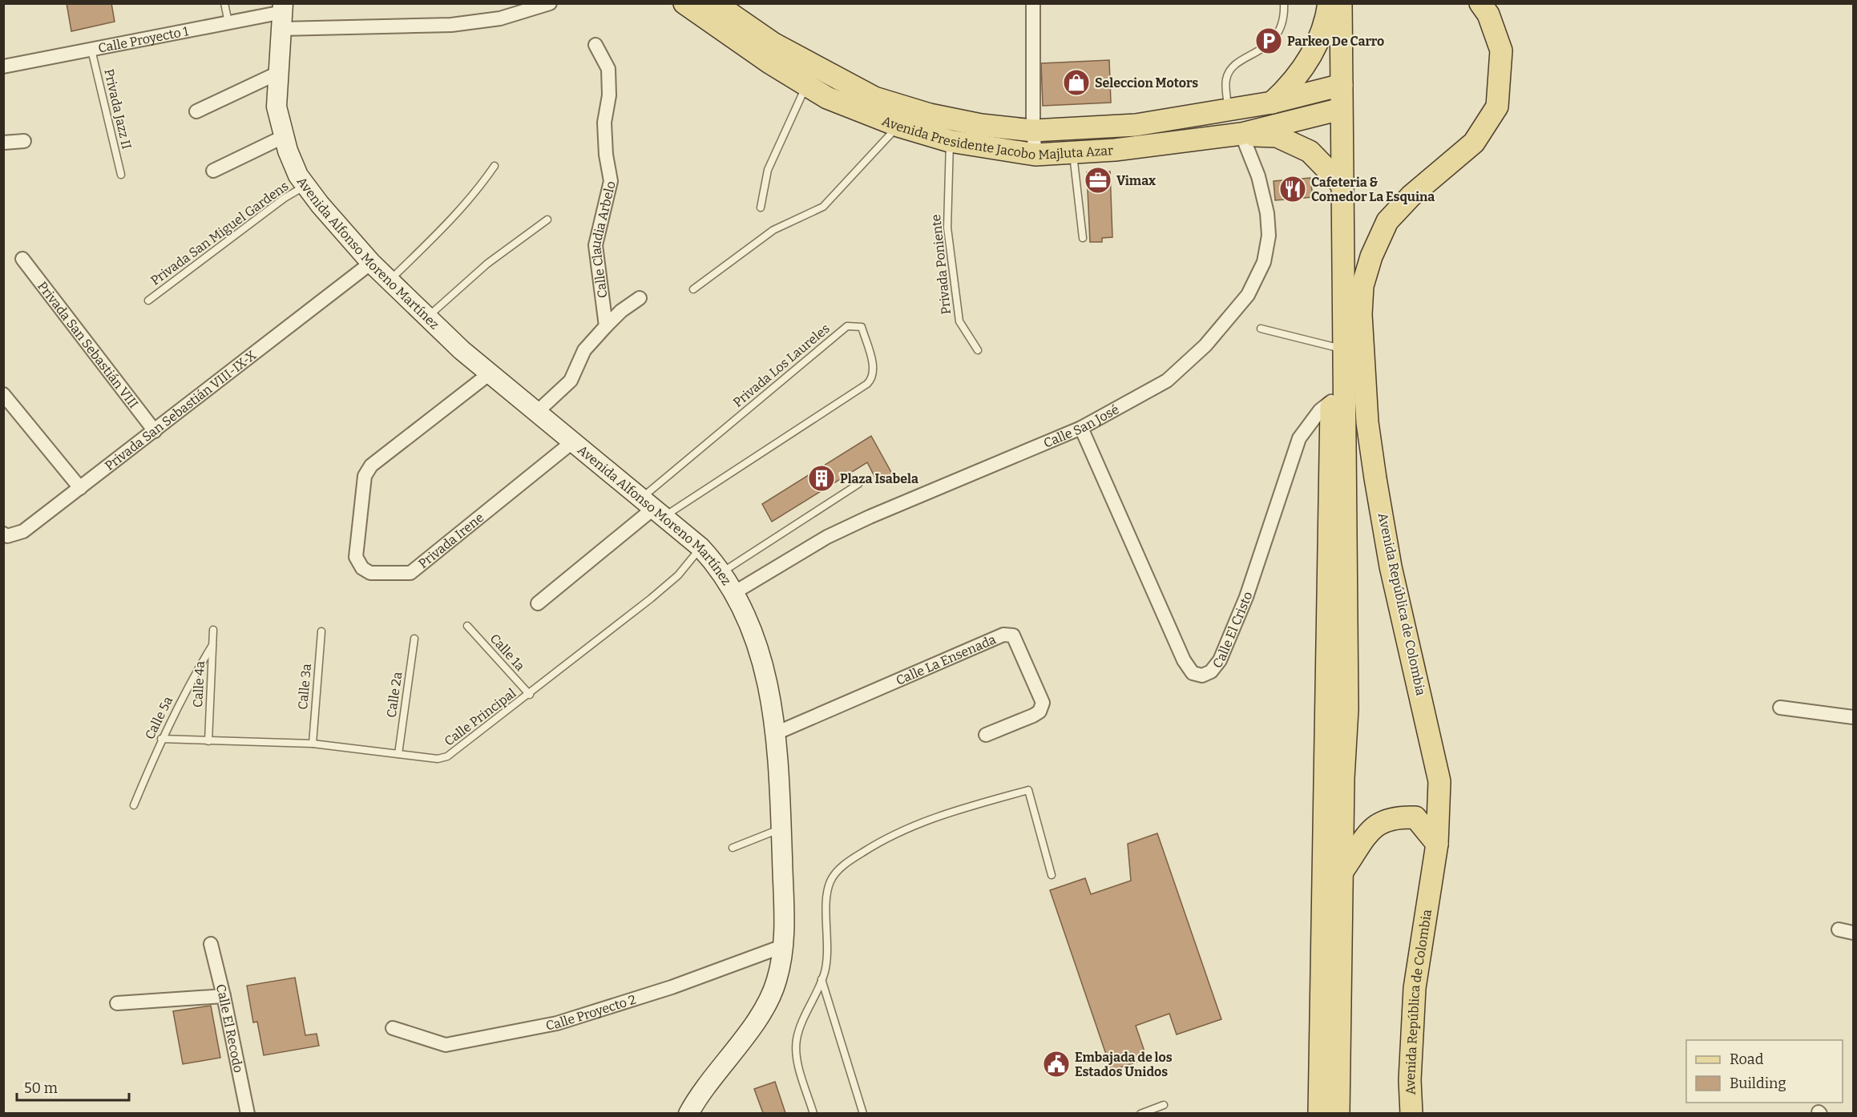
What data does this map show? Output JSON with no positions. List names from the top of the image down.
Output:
{
  "streets": {
    "main road": ["Avenida Presidente Jacobo Majluta Azar", "Avenida Alfonso Moreno Martínez", "Avenida República de Colombia"],
    "street": [
      "Calle Proyecto 1",
      "Calle Claudia Arbelo",
      "Privada San Sebastián VIII",
      "Privada San Sebastián VIII-IX-X",
      "Calle San José",
      "Privada Irene",
      "Calle El Cristo",
      "Calle La Ensenada",
      "Calle Proyecto 2",
      "Calle El Recodo"
    ],
    "lane": [
      "Privada Jazz II",
      "Privada San Miguel Gardens",
      "Privada Poniente",
      "Privada Los Laureles",
      "Calle 1a",
      "Calle 4a",
      "Calle 3a",
      "Calle 2a",
      "Calle Principal",
      "Calle 5a"
    ]
  },
  "crossings": [
    ["Calle Proyecto 1", "Privada Jazz II"],
    ["Calle Proyecto 1", "Avenida Alfonso Moreno Martínez"],
    ["Avenida Presidente Jacobo Majluta Azar", "Privada Poniente"],
    ["Avenida Presidente Jacobo Majluta Azar", "Calle San José"],
    ["Privada San Miguel Gardens", "Avenida Alfonso Moreno Martínez"],
    ["Avenida Alfonso Moreno Martínez", "Privada Los Laureles"],
    ["Avenida Alfonso Moreno Martínez", "Privada San Sebastián VIII-IX-X"],
    ["Avenida Alfonso Moreno Martínez", "Calle San José"],
    ["Avenida Alfonso Moreno Martínez", "Privada Irene"],
    ["Avenida Alfonso Moreno Martínez", "Calle La Ensenada"],
    ["Avenida Alfonso Moreno Martínez", "Calle Principal"],
    ["Avenida Alfonso Moreno Martínez", "Calle Proyecto 2"],
    ["Privada San Sebastián VIII", "Privada San Sebastián VIII-IX-X"],
    ["Calle San José", "Calle El Cristo"],
    ["Calle 1a", "Calle Principal"],
    ["Calle 4a", "Calle Principal"],
    ["Calle 4a", "Calle 5a"],
    ["Calle 3a", "Calle Principal"],
    ["Calle 2a", "Calle Principal"],
    ["Calle Principal", "Calle 5a"]
  ],
  "places": {
    "parking": ["Parkeo De Carro"],
    "shop": ["Seleccion Motors"],
    "office": ["Vimax"],
    "restaurant": ["Cafeteria & Comedor La Esquina"],
    "building": ["Plaza Isabela"],
    "public building": ["Embajada de los Estados Unidos"]
  },
  "legend": ["Road", "Building"],
  "scale_bar": "50 m"
}
